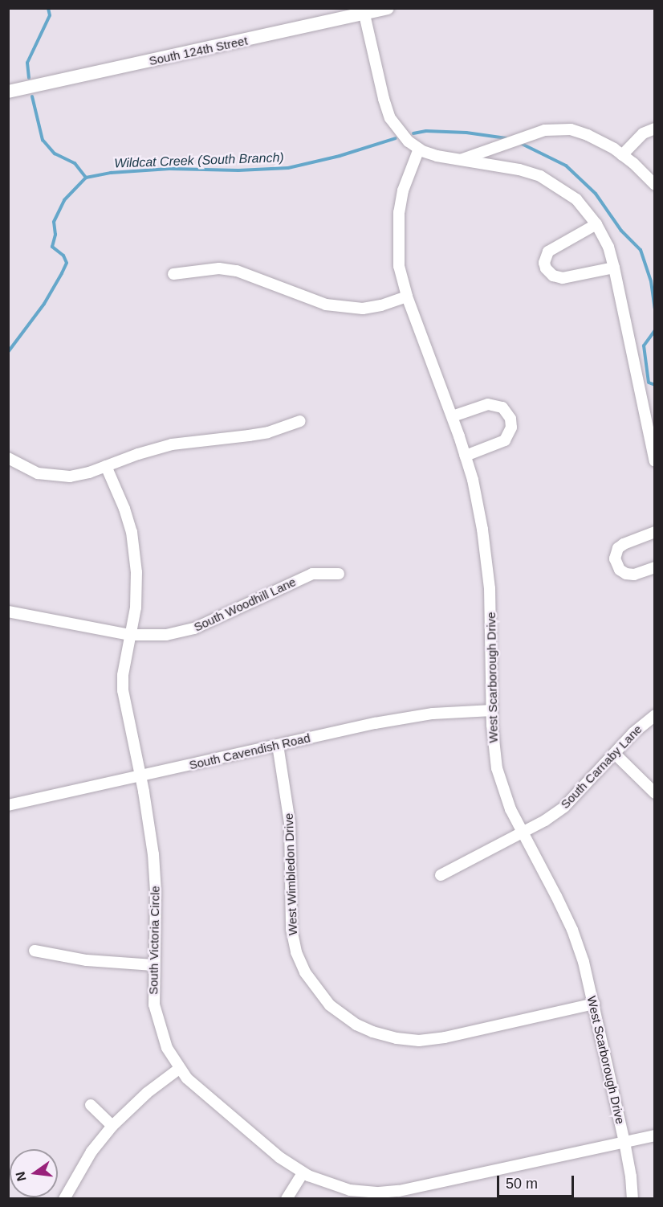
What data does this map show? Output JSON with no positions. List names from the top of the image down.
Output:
{
  "streets": {
    "street": [
      "South 124th Street",
      "South Woodhill Lane",
      "West Scarborough Drive",
      "South Cavendish Road",
      "South Carnaby Lane",
      "West Wimbledon Drive",
      "South Victoria Circle"
    ]
  },
  "crossings": [
    ["South Woodhill Lane", "South Victoria Circle"],
    ["West Scarborough Drive", "South Cavendish Road"],
    ["West Scarborough Drive", "South Carnaby Lane"],
    ["West Scarborough Drive", "West Wimbledon Drive"],
    ["West Scarborough Drive", "South Victoria Circle"],
    ["South Cavendish Road", "West Wimbledon Drive"],
    ["South Cavendish Road", "South Victoria Circle"]
  ],
  "water": ["Wildcat Creek (South Branch)"],
  "scale_bar": "50 m",
  "north": "left"
}
